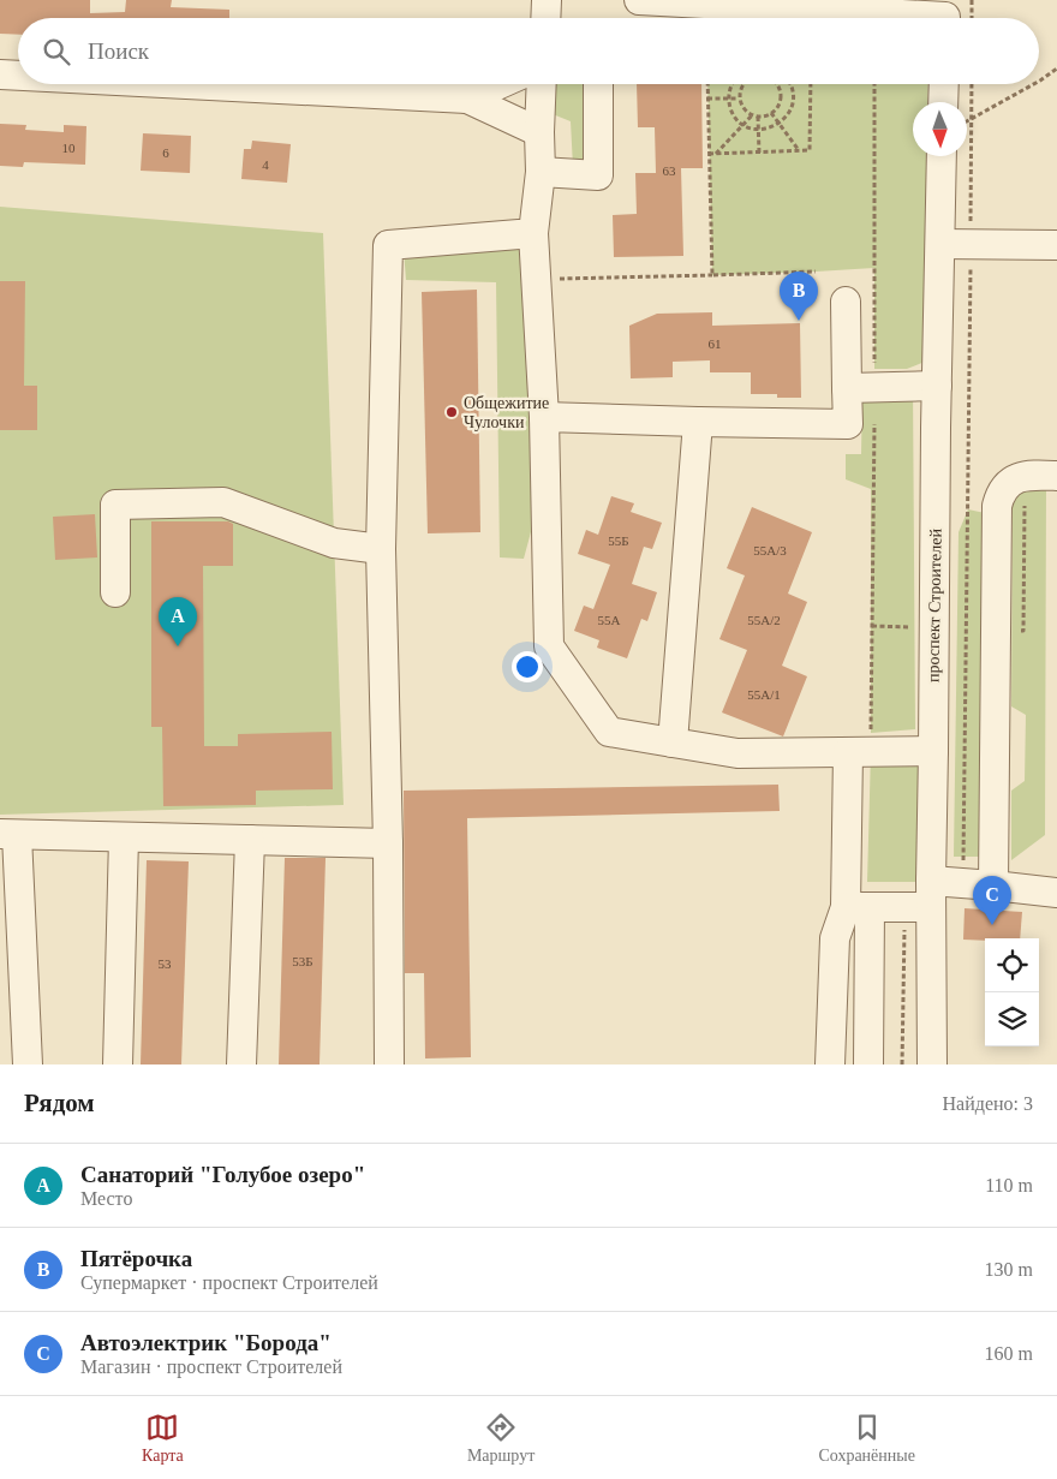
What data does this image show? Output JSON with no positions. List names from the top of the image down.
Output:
{
  "streets": {
    "street": ["проспект Строителей"]
  },
  "places": ["Общежитие Чулочки"],
  "house_numbers": [
    "10",
    "6",
    "4",
    "63",
    "61",
    "55Б",
    "55А/3",
    "55А",
    "55А/2",
    "55А/1",
    "53Б",
    "53"
  ],
  "north": "bottom",
  "page": {
    "search": "Поиск",
    "pins": ["B", "A", "C"],
    "heading": ["Рядом", "Найдено: 3"],
    "list": [
      {
        "mark": "A",
        "name": "Санаторий \"Голубое озеро\"",
        "note": "Место",
        "value": "110 m"
      },
      {
        "mark": "B",
        "name": "Пятёрочка",
        "note": "Супермаркет · проспект Строителей",
        "value": "130 m"
      },
      {
        "mark": "C",
        "name": "Автоэлектрик \"Борода\"",
        "note": "Магазин · проспект Строителей",
        "value": "160 m"
      }
    ],
    "nav": ["Карта", "Маршрут", "Сохранённые"]
  }
}
